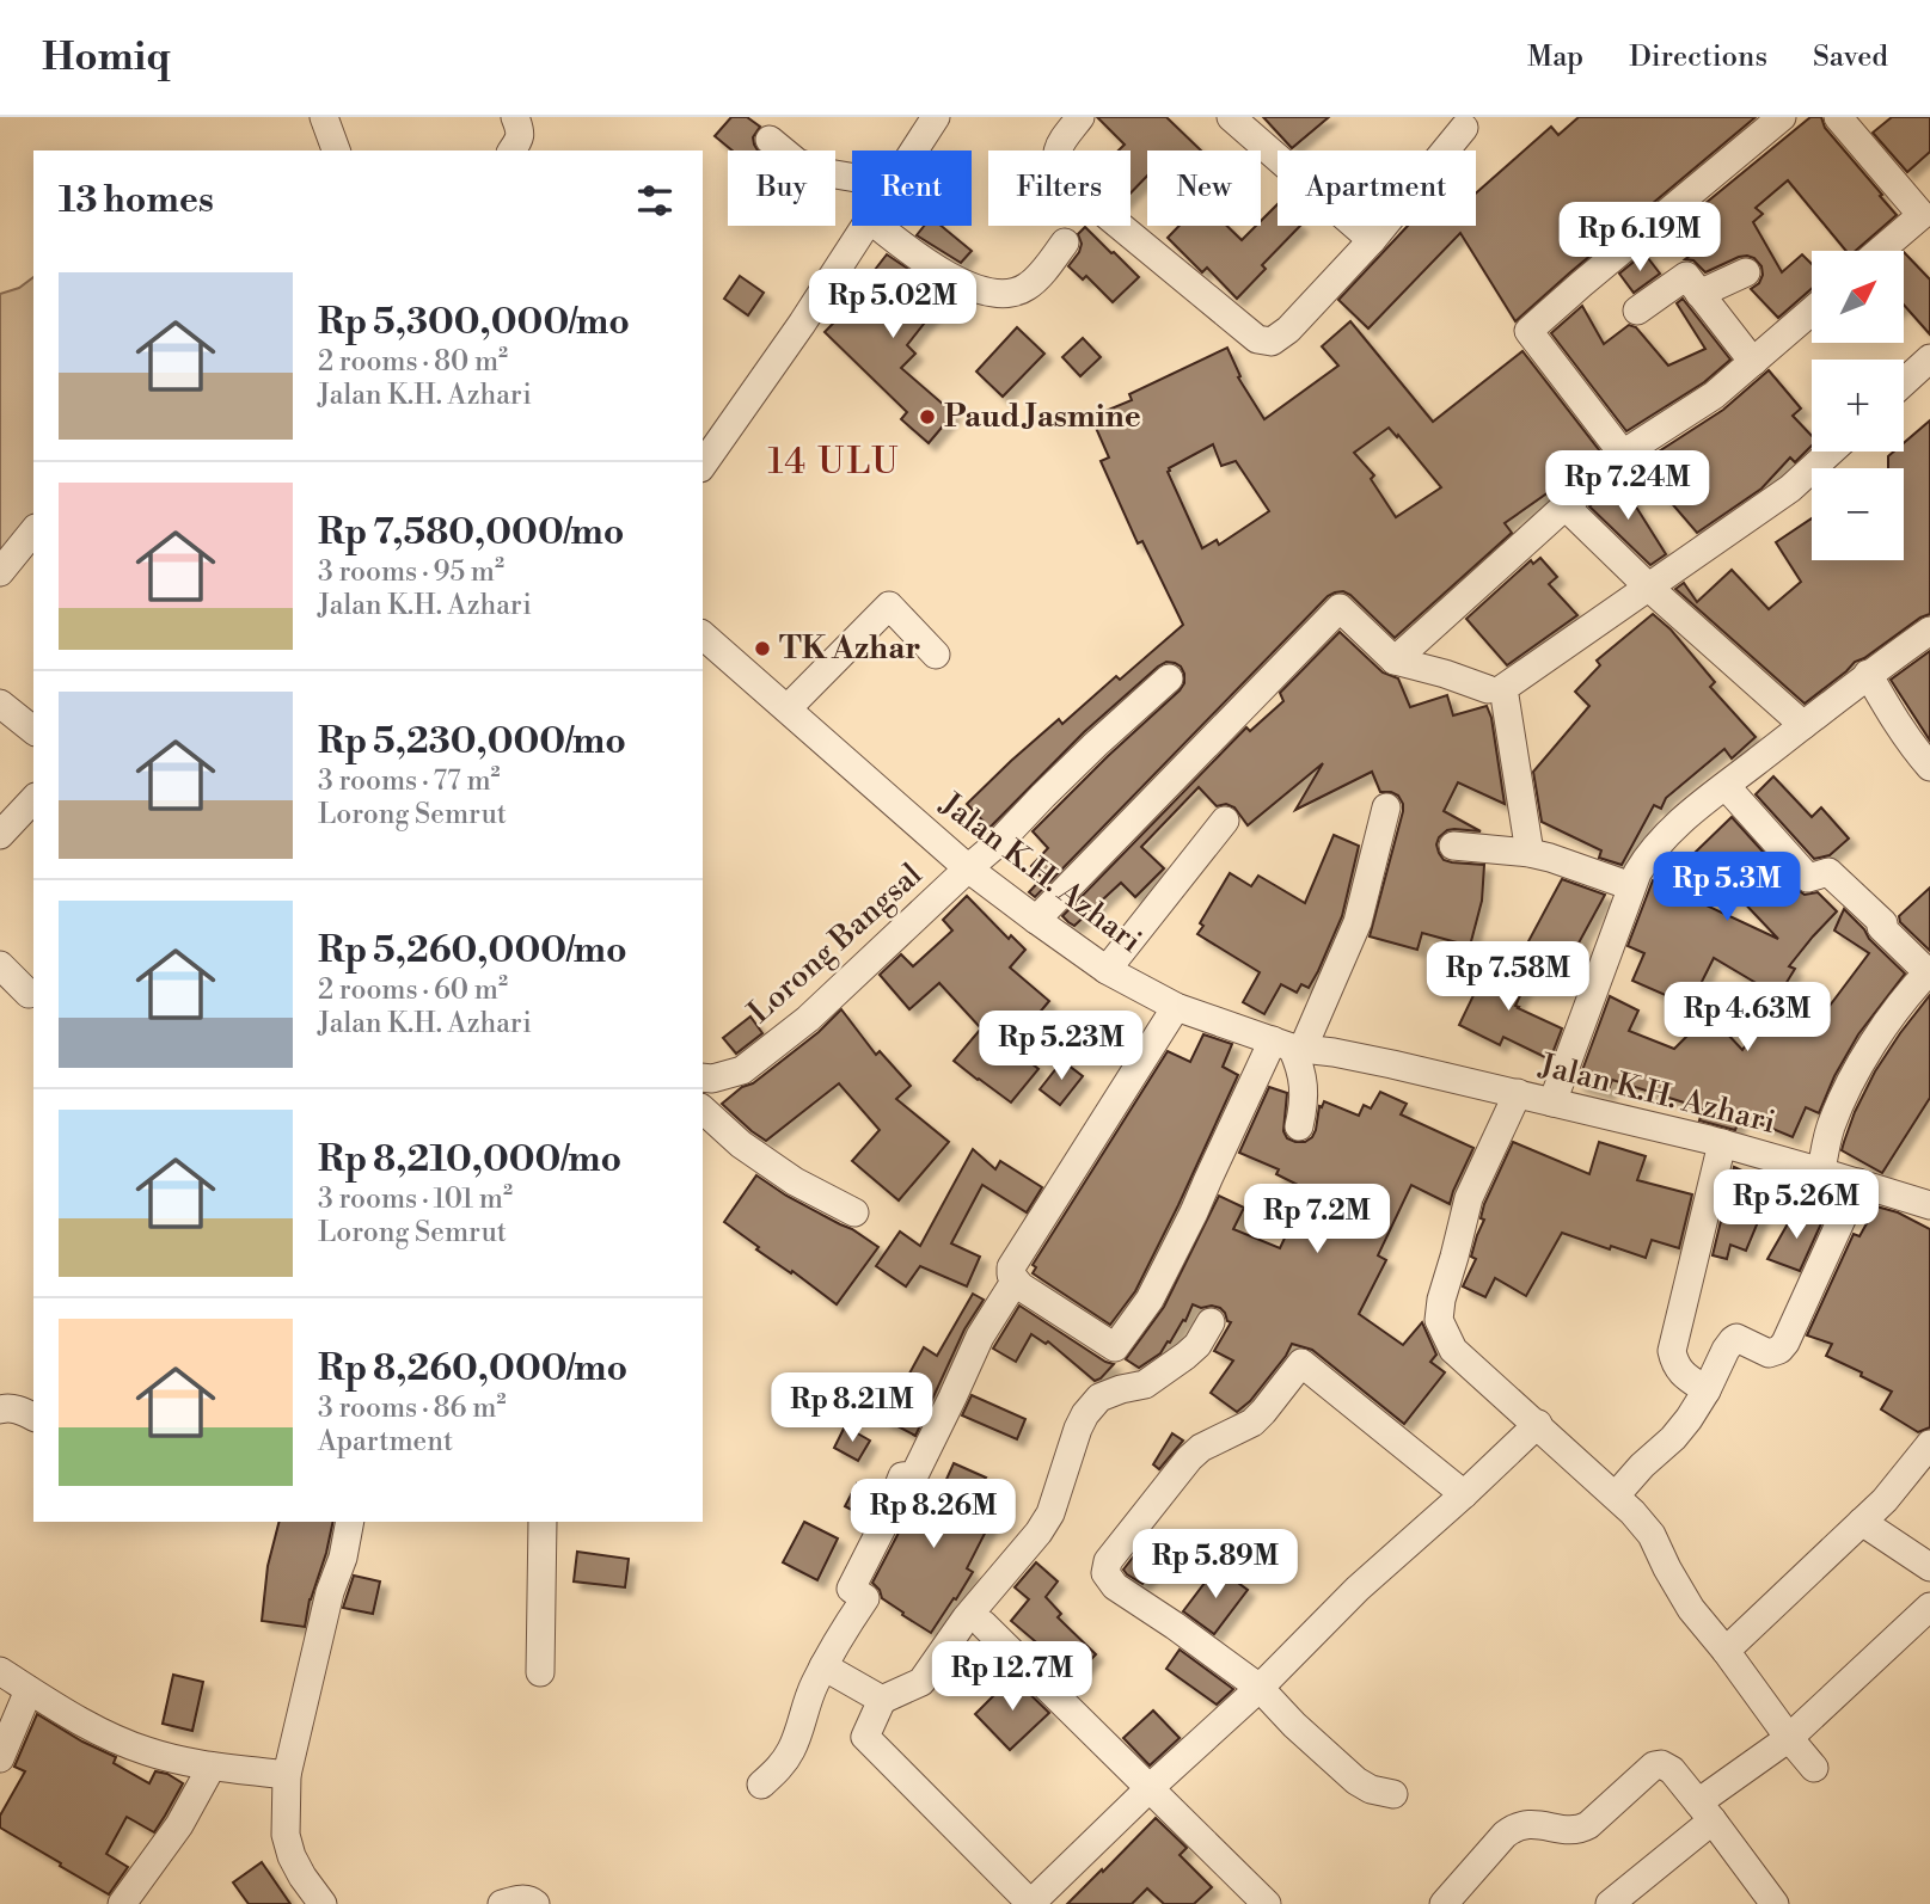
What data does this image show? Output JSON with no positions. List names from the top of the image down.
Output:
{
  "streets": {
    "street": ["Jalan K.H. Azhari", "Lorong Bangsal"]
  },
  "crossings": [
    ["Jalan K.H. Azhari", "Lorong Bangsal"]
  ],
  "districts": ["14 ULU"],
  "places": ["Paud Jasmine", "TK Azhar"],
  "north": "top right",
  "page": {
    "header": "Homiq",
    "nav": ["Map", "Directions", "Saved"],
    "chip": [
      "Buy",
      "Rent",
      "Filters",
      "New",
      "Apartment"
    ],
    "heading": "13 homes",
    "price": [
      "Rp 6.19M",
      "Rp 5.02M",
      "Rp 7.24M",
      "Rp 5.3M",
      "Rp 7.58M",
      "Rp 4.63M",
      "Rp 5.23M",
      "Rp 5.26M",
      "Rp 7.2M",
      "Rp 8.21M",
      "Rp 8.26M",
      "Rp 5.89M",
      "Rp 12.7M"
    ],
    "map_buttons": ["+", "−"],
    "list": [
      {
        "name": "Rp 5,300,000/mo",
        "note": "2 rooms · 80 m² · Jalan K.H. Azhari"
      },
      {
        "name": "Rp 7,580,000/mo",
        "note": "3 rooms · 95 m² · Jalan K.H. Azhari"
      },
      {
        "name": "Rp 5,230,000/mo",
        "note": "3 rooms · 77 m² · Lorong Semrut"
      },
      {
        "name": "Rp 5,260,000/mo",
        "note": "2 rooms · 60 m² · Jalan K.H. Azhari"
      },
      {
        "name": "Rp 8,210,000/mo",
        "note": "3 rooms · 101 m² · Lorong Semrut"
      },
      {
        "name": "Rp 8,260,000/mo",
        "note": "3 rooms · 86 m² · Apartment"
      }
    ]
  }
}
